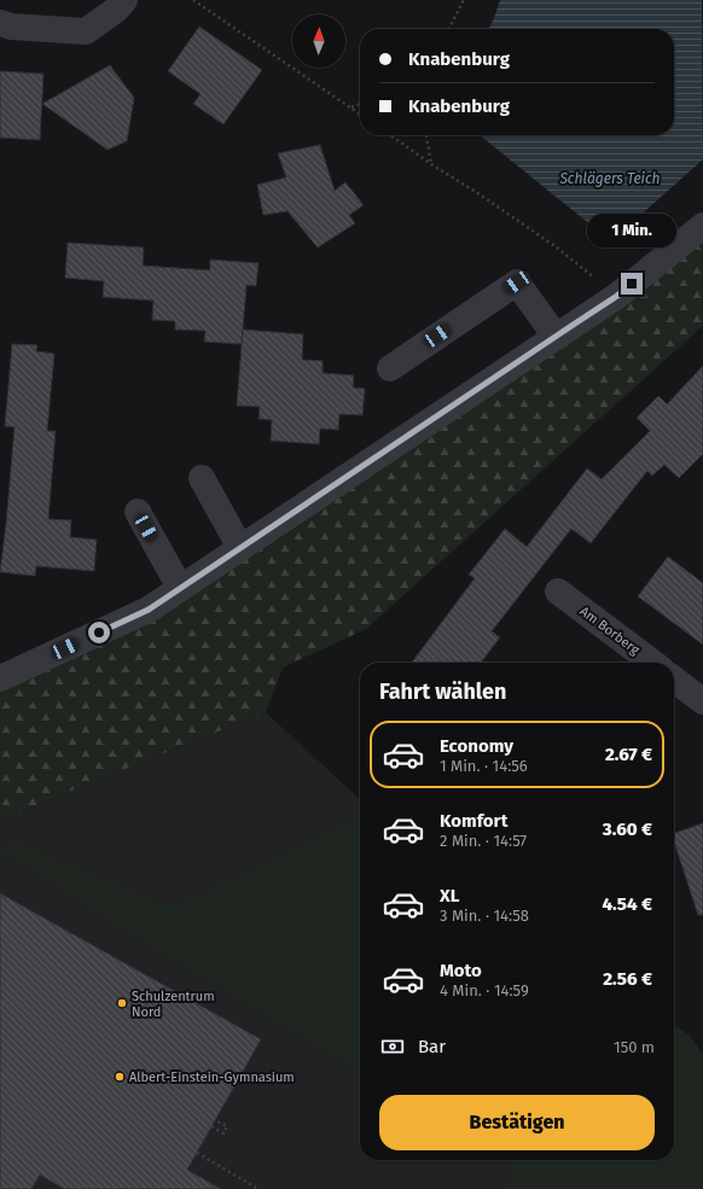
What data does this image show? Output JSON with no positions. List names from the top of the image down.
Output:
{
  "streets": {
    "street": ["Am Borberg"]
  },
  "water": ["Schlägers Teich"],
  "places": ["Schulzentrum Nord", "Albert-Einstein-Gymnasium"],
  "north": "top",
  "page": {
    "banner": ["Knabenburg", "Knabenburg"],
    "bubble": "1 Min.",
    "heading": "Fahrt wählen",
    "list": [
      {
        "name": "Economy",
        "note": "1 Min. · 14:56",
        "value": "2.67 €"
      },
      {
        "name": "Komfort",
        "note": "2 Min. · 14:57",
        "value": "3.60 €"
      },
      {
        "name": "XL",
        "note": "3 Min. · 14:58",
        "value": "4.54 €"
      },
      {
        "name": "Moto",
        "note": "4 Min. · 14:59",
        "value": "2.56 €"
      }
    ],
    "pay": ["Bar", "150 m"],
    "buttons": "Bestätigen"
  }
}
